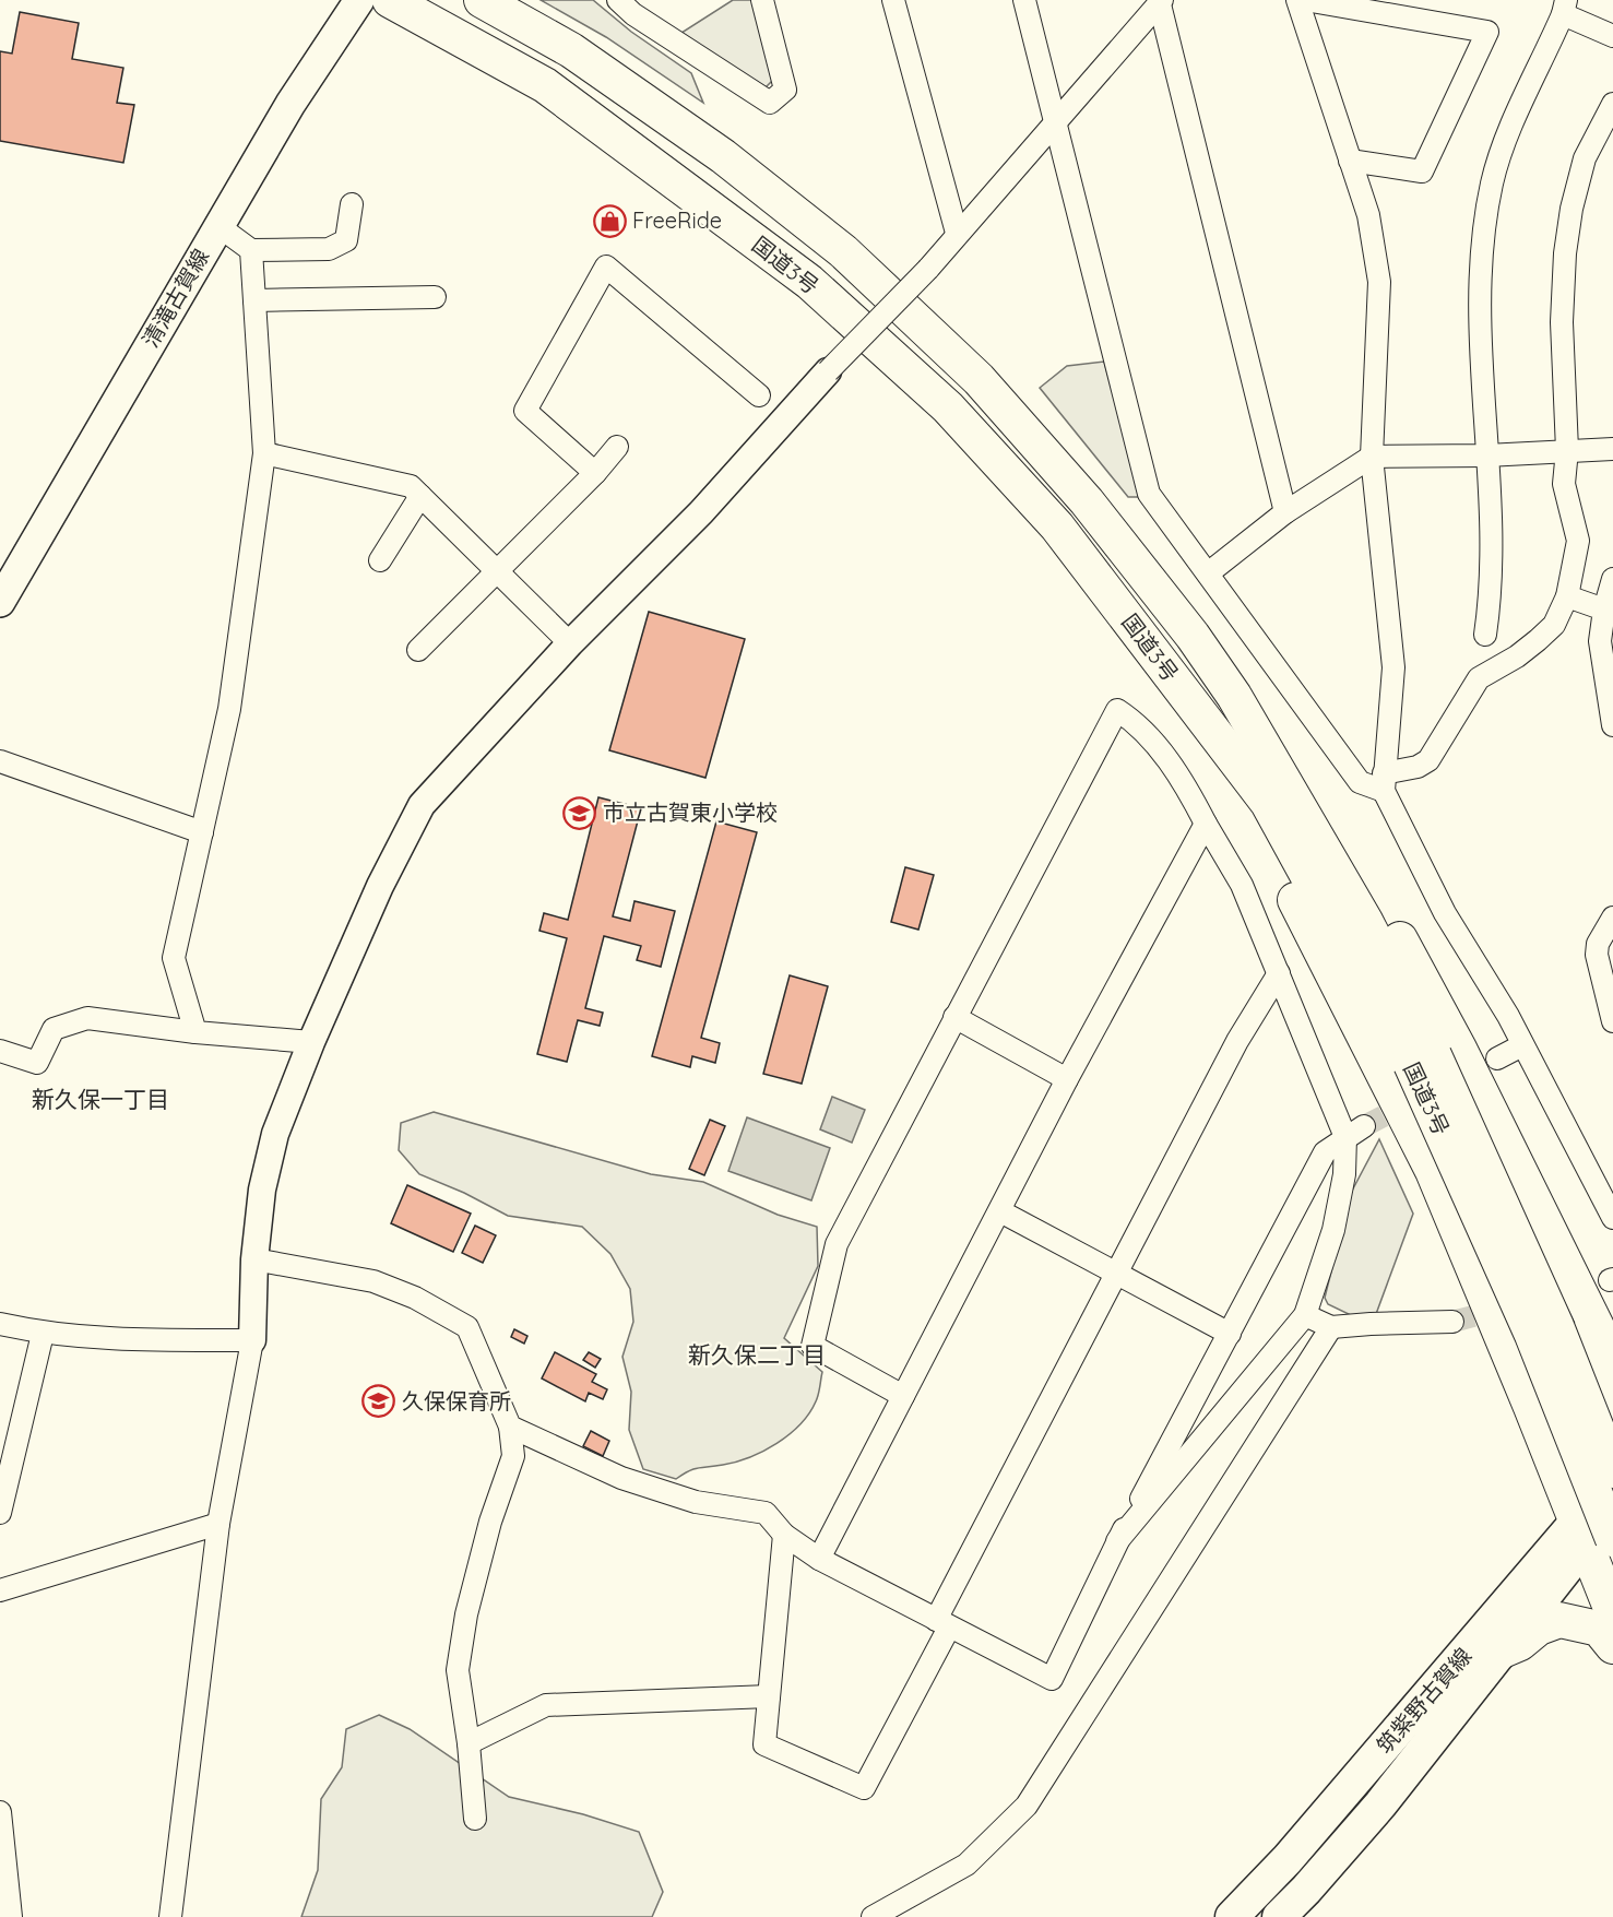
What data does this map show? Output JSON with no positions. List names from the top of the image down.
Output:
{
  "streets": {
    "highway": ["国道3号"],
    "main road": ["清滝古賀線", "筑紫野古賀線"]
  },
  "crossings": [
    ["国道3号", "筑紫野古賀線"]
  ],
  "districts": ["新久保一丁目", "新久保二丁目"],
  "places": {
    "shop": ["FreeRide"],
    "school or university": ["市立古賀東小学校", "久保保育所"]
  }
}
